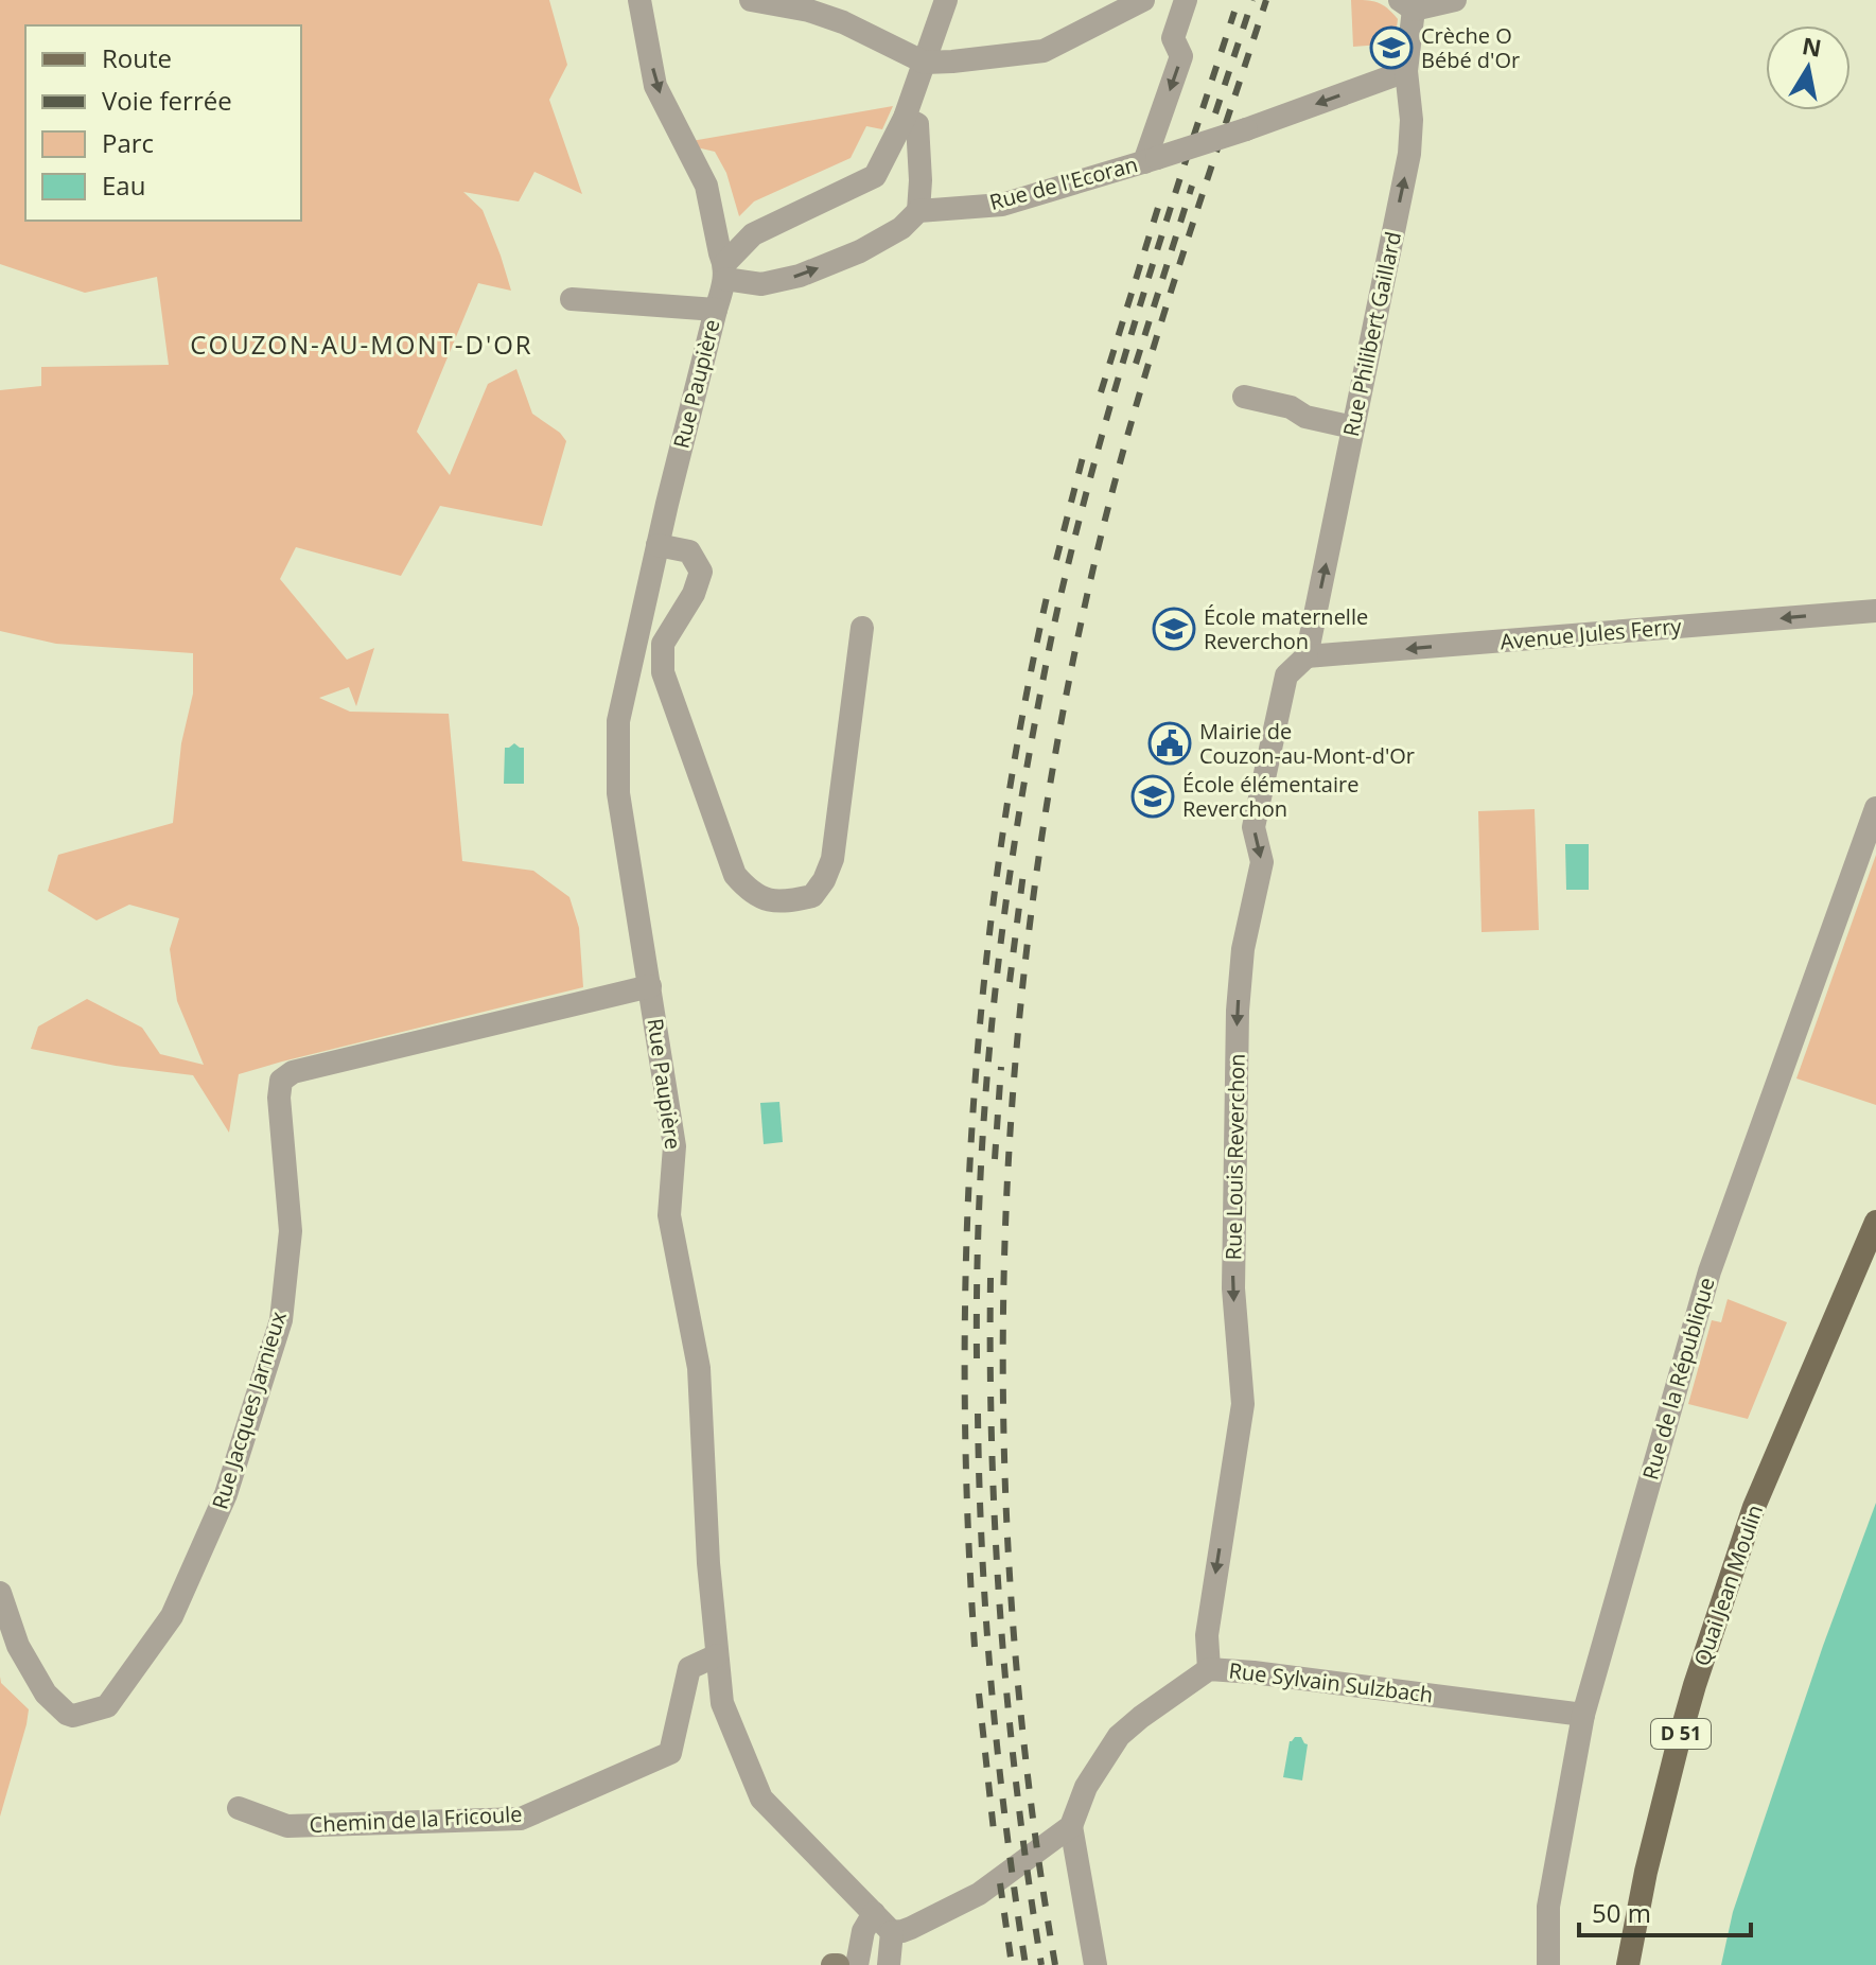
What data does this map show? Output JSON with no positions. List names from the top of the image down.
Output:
{
  "streets": {
    "main road": ["Quai Jean Moulin", "D 51"],
    "street": [
      "Rue de l'Ecoran",
      "Rue Philibert Gaillard",
      "Rue Paupière",
      "Avenue Jules Ferry",
      "Rue Louis Reverchon",
      "Rue de la République",
      "Rue Jacques Jarnieux",
      "Rue Sylvain Sulzbach",
      "Chemin de la Fricoule"
    ]
  },
  "crossings": [
    ["Rue de l'Ecoran", "Rue Philibert Gaillard"],
    ["Rue Philibert Gaillard", "Avenue Jules Ferry"],
    ["Rue Philibert Gaillard", "Rue Louis Reverchon"],
    ["Rue Paupière", "Rue Jacques Jarnieux"],
    ["Rue Paupière", "Chemin de la Fricoule"],
    ["Avenue Jules Ferry", "Rue Louis Reverchon"],
    ["Rue Louis Reverchon", "Rue Sylvain Sulzbach"],
    ["Rue de la République", "Rue Sylvain Sulzbach"]
  ],
  "one_way": [
    "Rue de l'Ecoran",
    "Rue Philibert Gaillard",
    "Avenue Jules Ferry",
    "Rue Louis Reverchon"
  ],
  "districts": ["COUZON-AU-MONT-D'OR"],
  "places": {
    "school or university": ["Crèche O Bébé d'Or", "École maternelle Reverchon", "École élémentaire Reverchon"],
    "public building": ["Mairie de Couzon-au-Mont-d'Or"]
  },
  "legend": [
    "Route",
    "Voie ferrée",
    "Parc",
    "Eau"
  ],
  "scale_bar": "50 m",
  "north": "top"
}
